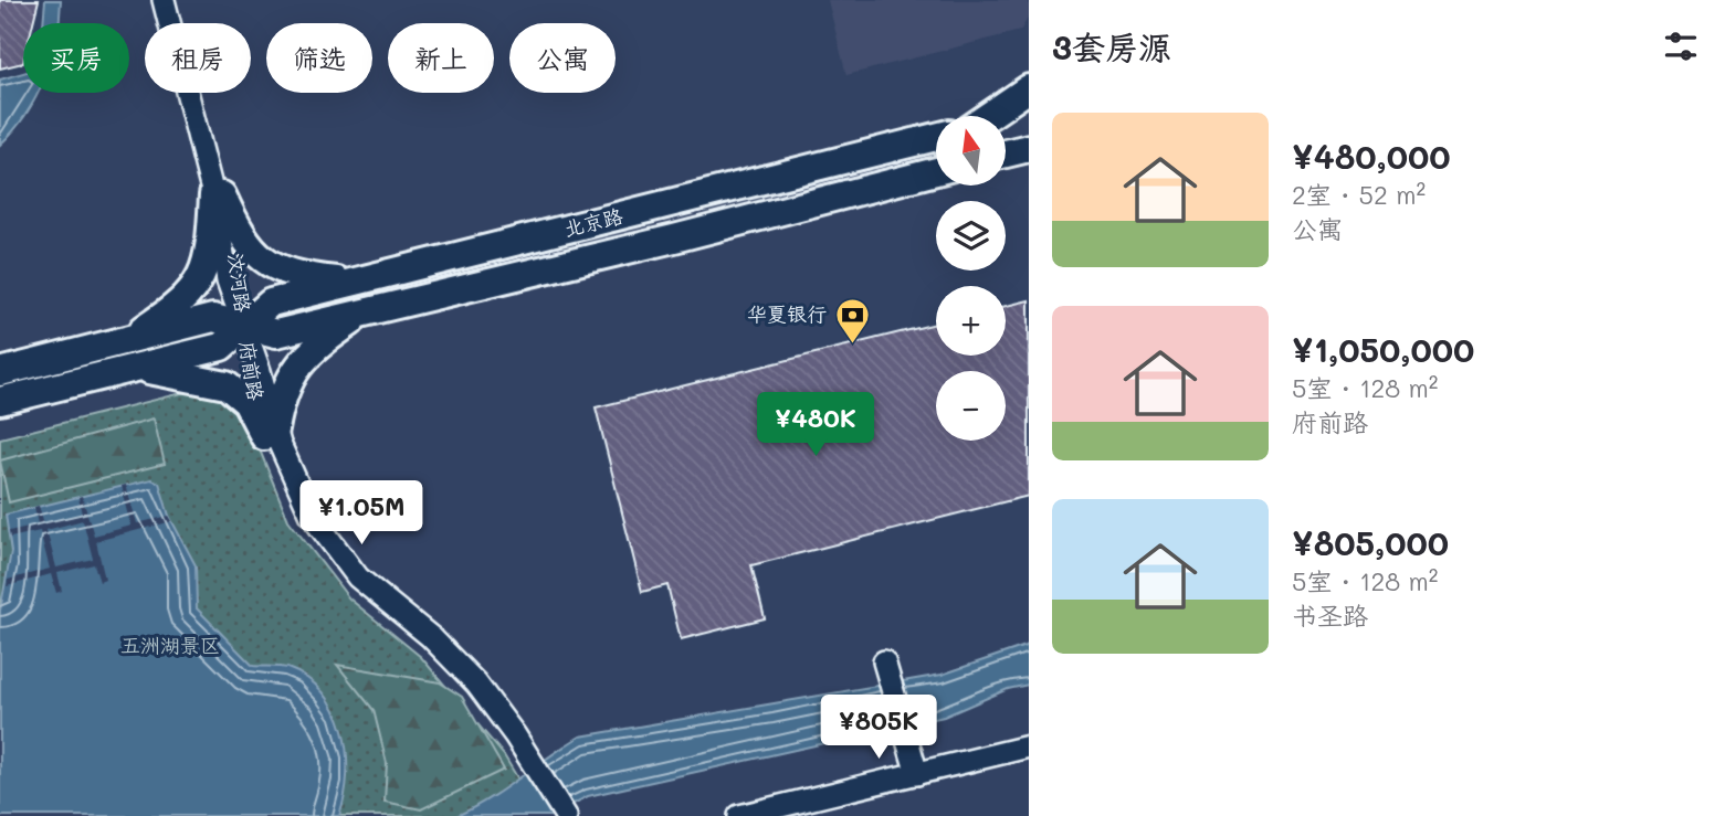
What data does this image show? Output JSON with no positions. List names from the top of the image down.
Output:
{
  "streets": {
    "main road": ["北京路"],
    "street": ["汶河路", "府前路"]
  },
  "crossings": [
    ["北京路", "汶河路"],
    ["北京路", "府前路"],
    ["汶河路", "府前路"]
  ],
  "parks": ["五洲湖景区"],
  "places": {
    "bank": ["华夏银行"]
  },
  "north": "top",
  "page": {
    "heading": "3套房源",
    "chip": [
      "买房",
      "租房",
      "筛选",
      "新上",
      "公寓"
    ],
    "list": [
      {
        "name": "¥480,000",
        "note": "2室 · 52 m² · 公寓"
      },
      {
        "name": "¥1,050,000",
        "note": "5室 · 128 m² · 府前路"
      },
      {
        "name": "¥805,000",
        "note": "5室 · 128 m² · 书圣路"
      }
    ],
    "map_buttons": ["+", "−"],
    "price": ["¥480K", "¥1.05M", "¥805K"]
  }
}
